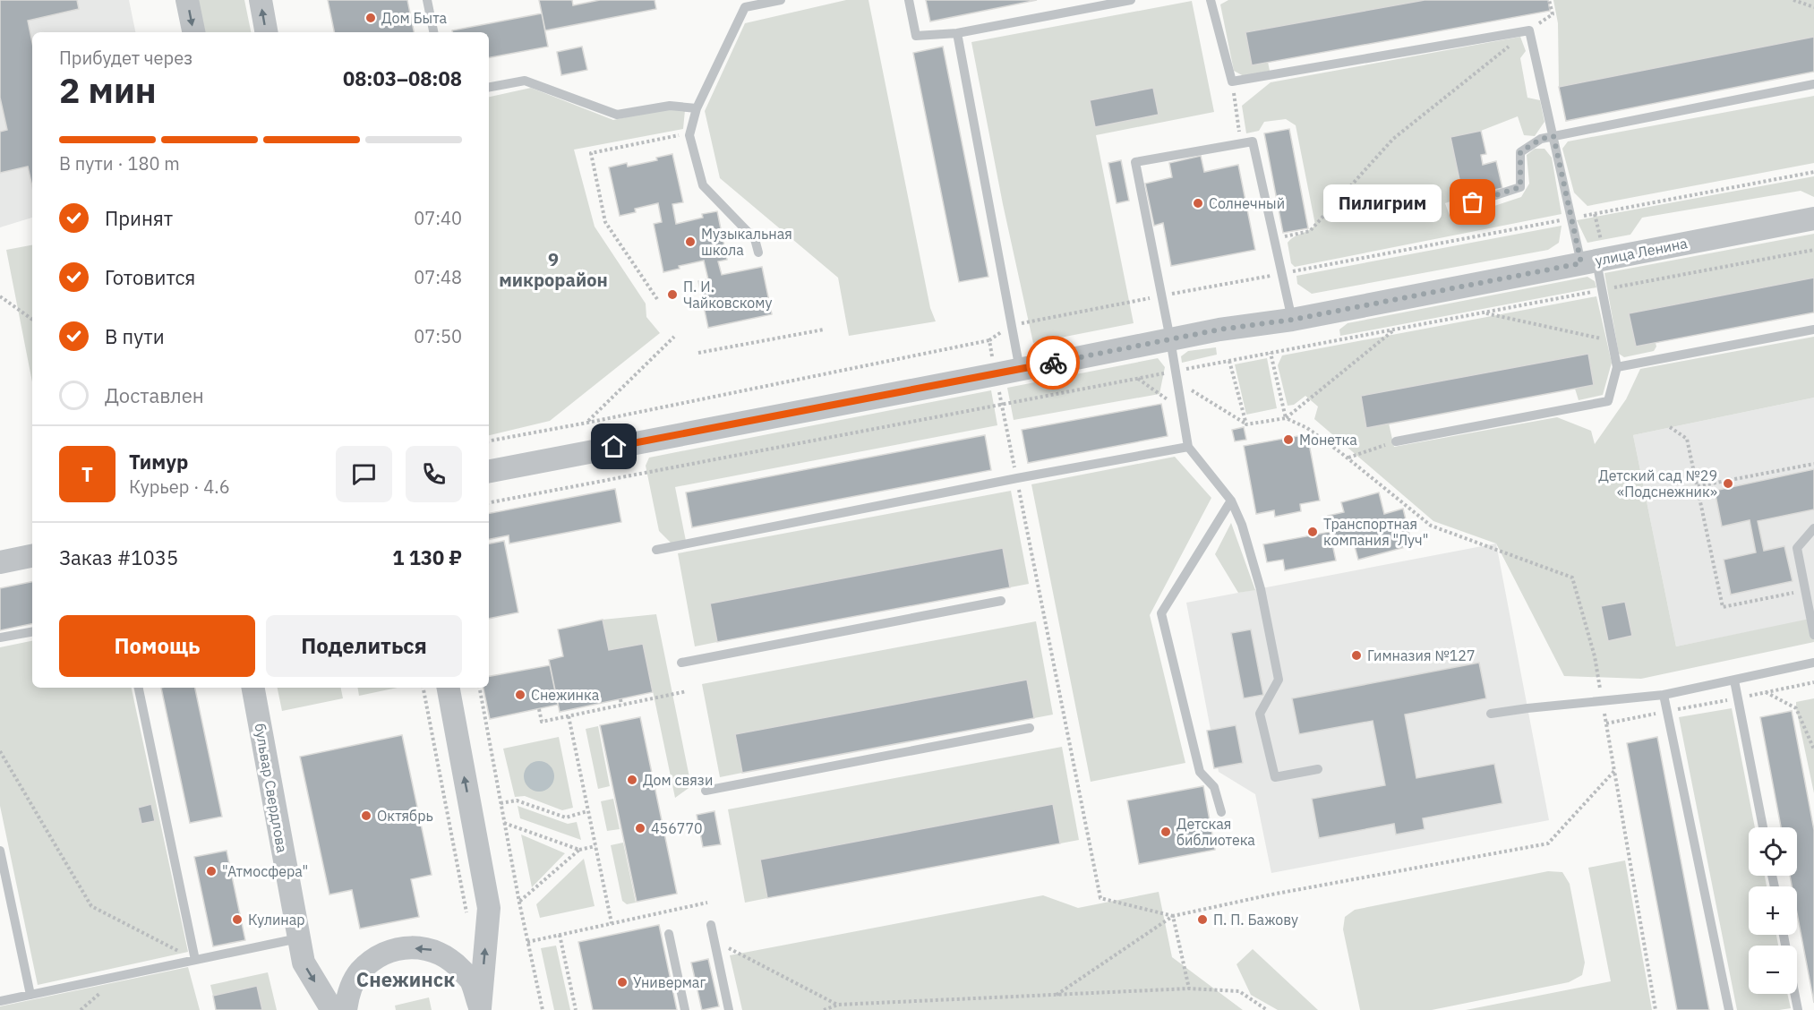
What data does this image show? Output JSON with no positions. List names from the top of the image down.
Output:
{
  "streets": {
    "street": ["улица Ленина", "бульвар Свердлова"]
  },
  "districts": ["9 микрорайон", "Снежинск"],
  "places": [
    "Дом Быта",
    "Пилигрим",
    "Солнечный",
    "Музыкальная школа",
    "П. И. Чайковскому",
    "Монетка",
    "Детский сад №29 «Подснежник»",
    "Транспортная компания \"Луч\"",
    "Гимназия №127",
    "Снежинка",
    "Дом связи",
    "Октябрь",
    "456770",
    "Детская библиотека",
    "\"Атмосфера\"",
    "Кулинар",
    "П. П. Бажову",
    "Универмаг"
  ],
  "page": {
    "heading": ["2 мин", "Прибудет через", "08:03–08:08"],
    "panel": [
      "Тимур",
      "Курьер · 4.6",
      "Заказ #1035",
      "1 130 ₽"
    ],
    "bar": "В пути · 180 m",
    "bubble": "Пилигрим",
    "list": [
      ["Принят", "07:40"],
      ["Готовится", "07:48"],
      ["В пути", "07:50"],
      "Доставлен"
    ],
    "round": "Т",
    "buttons": ["Помощь", "Поделиться"],
    "map_buttons": ["+", "−"]
  }
}
